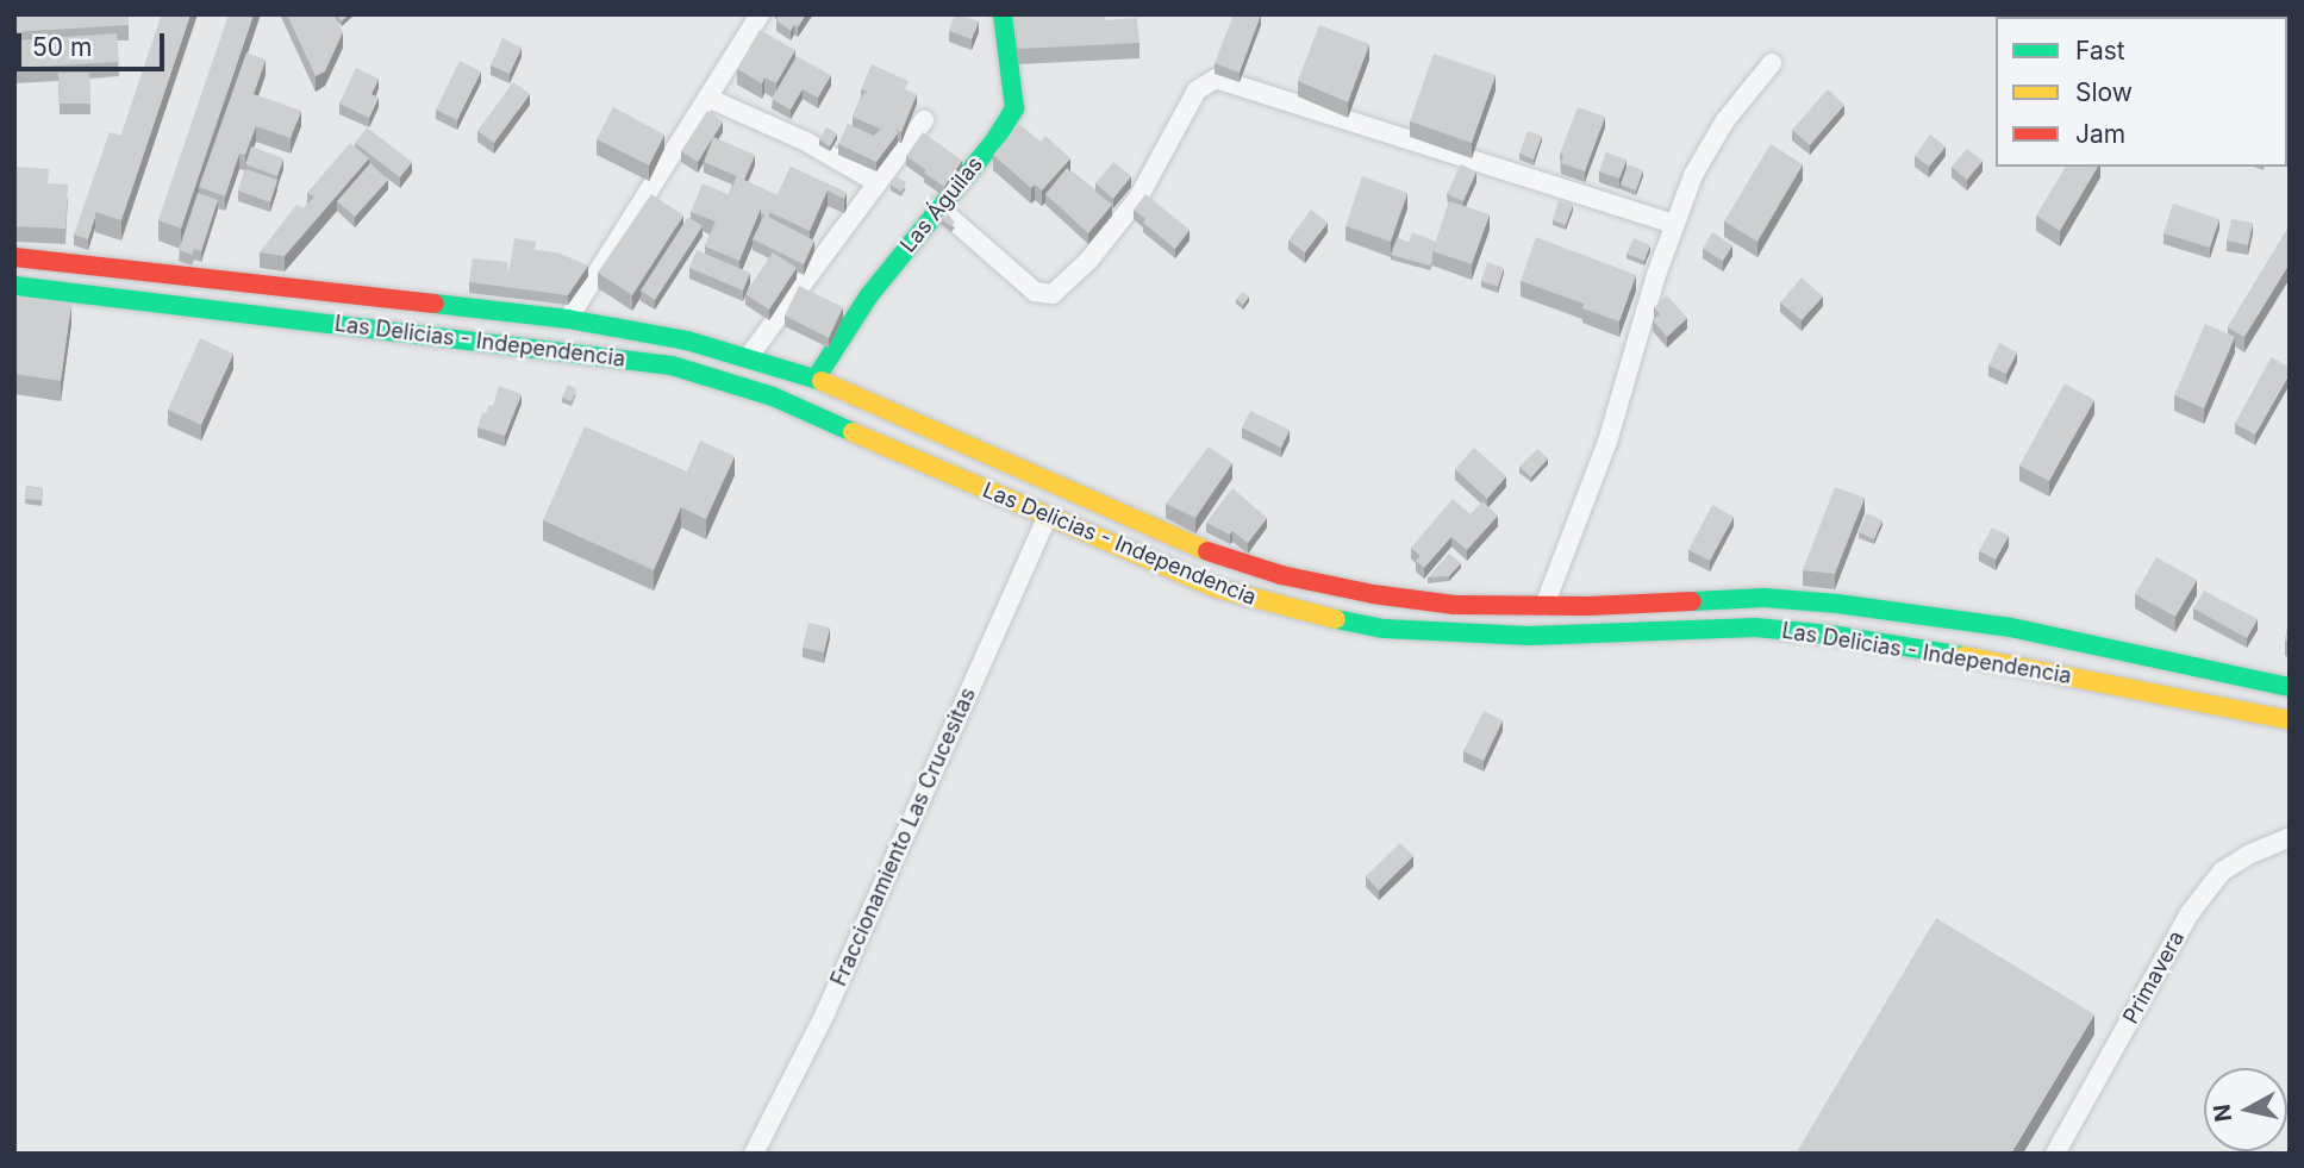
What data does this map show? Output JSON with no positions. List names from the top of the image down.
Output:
{
  "streets": {
    "main road": ["Las Águilas", "Las Delicias - Independencia"],
    "street": ["Fraccionamiento Las Crucesitas", "Primavera"]
  },
  "crossings": [
    ["Las Águilas", "Las Delicias - Independencia"],
    ["Las Delicias - Independencia", "Fraccionamiento Las Crucesitas"]
  ],
  "legend": ["Fast", "Slow", "Jam"],
  "scale_bar": "50 m",
  "north": "left"
}
